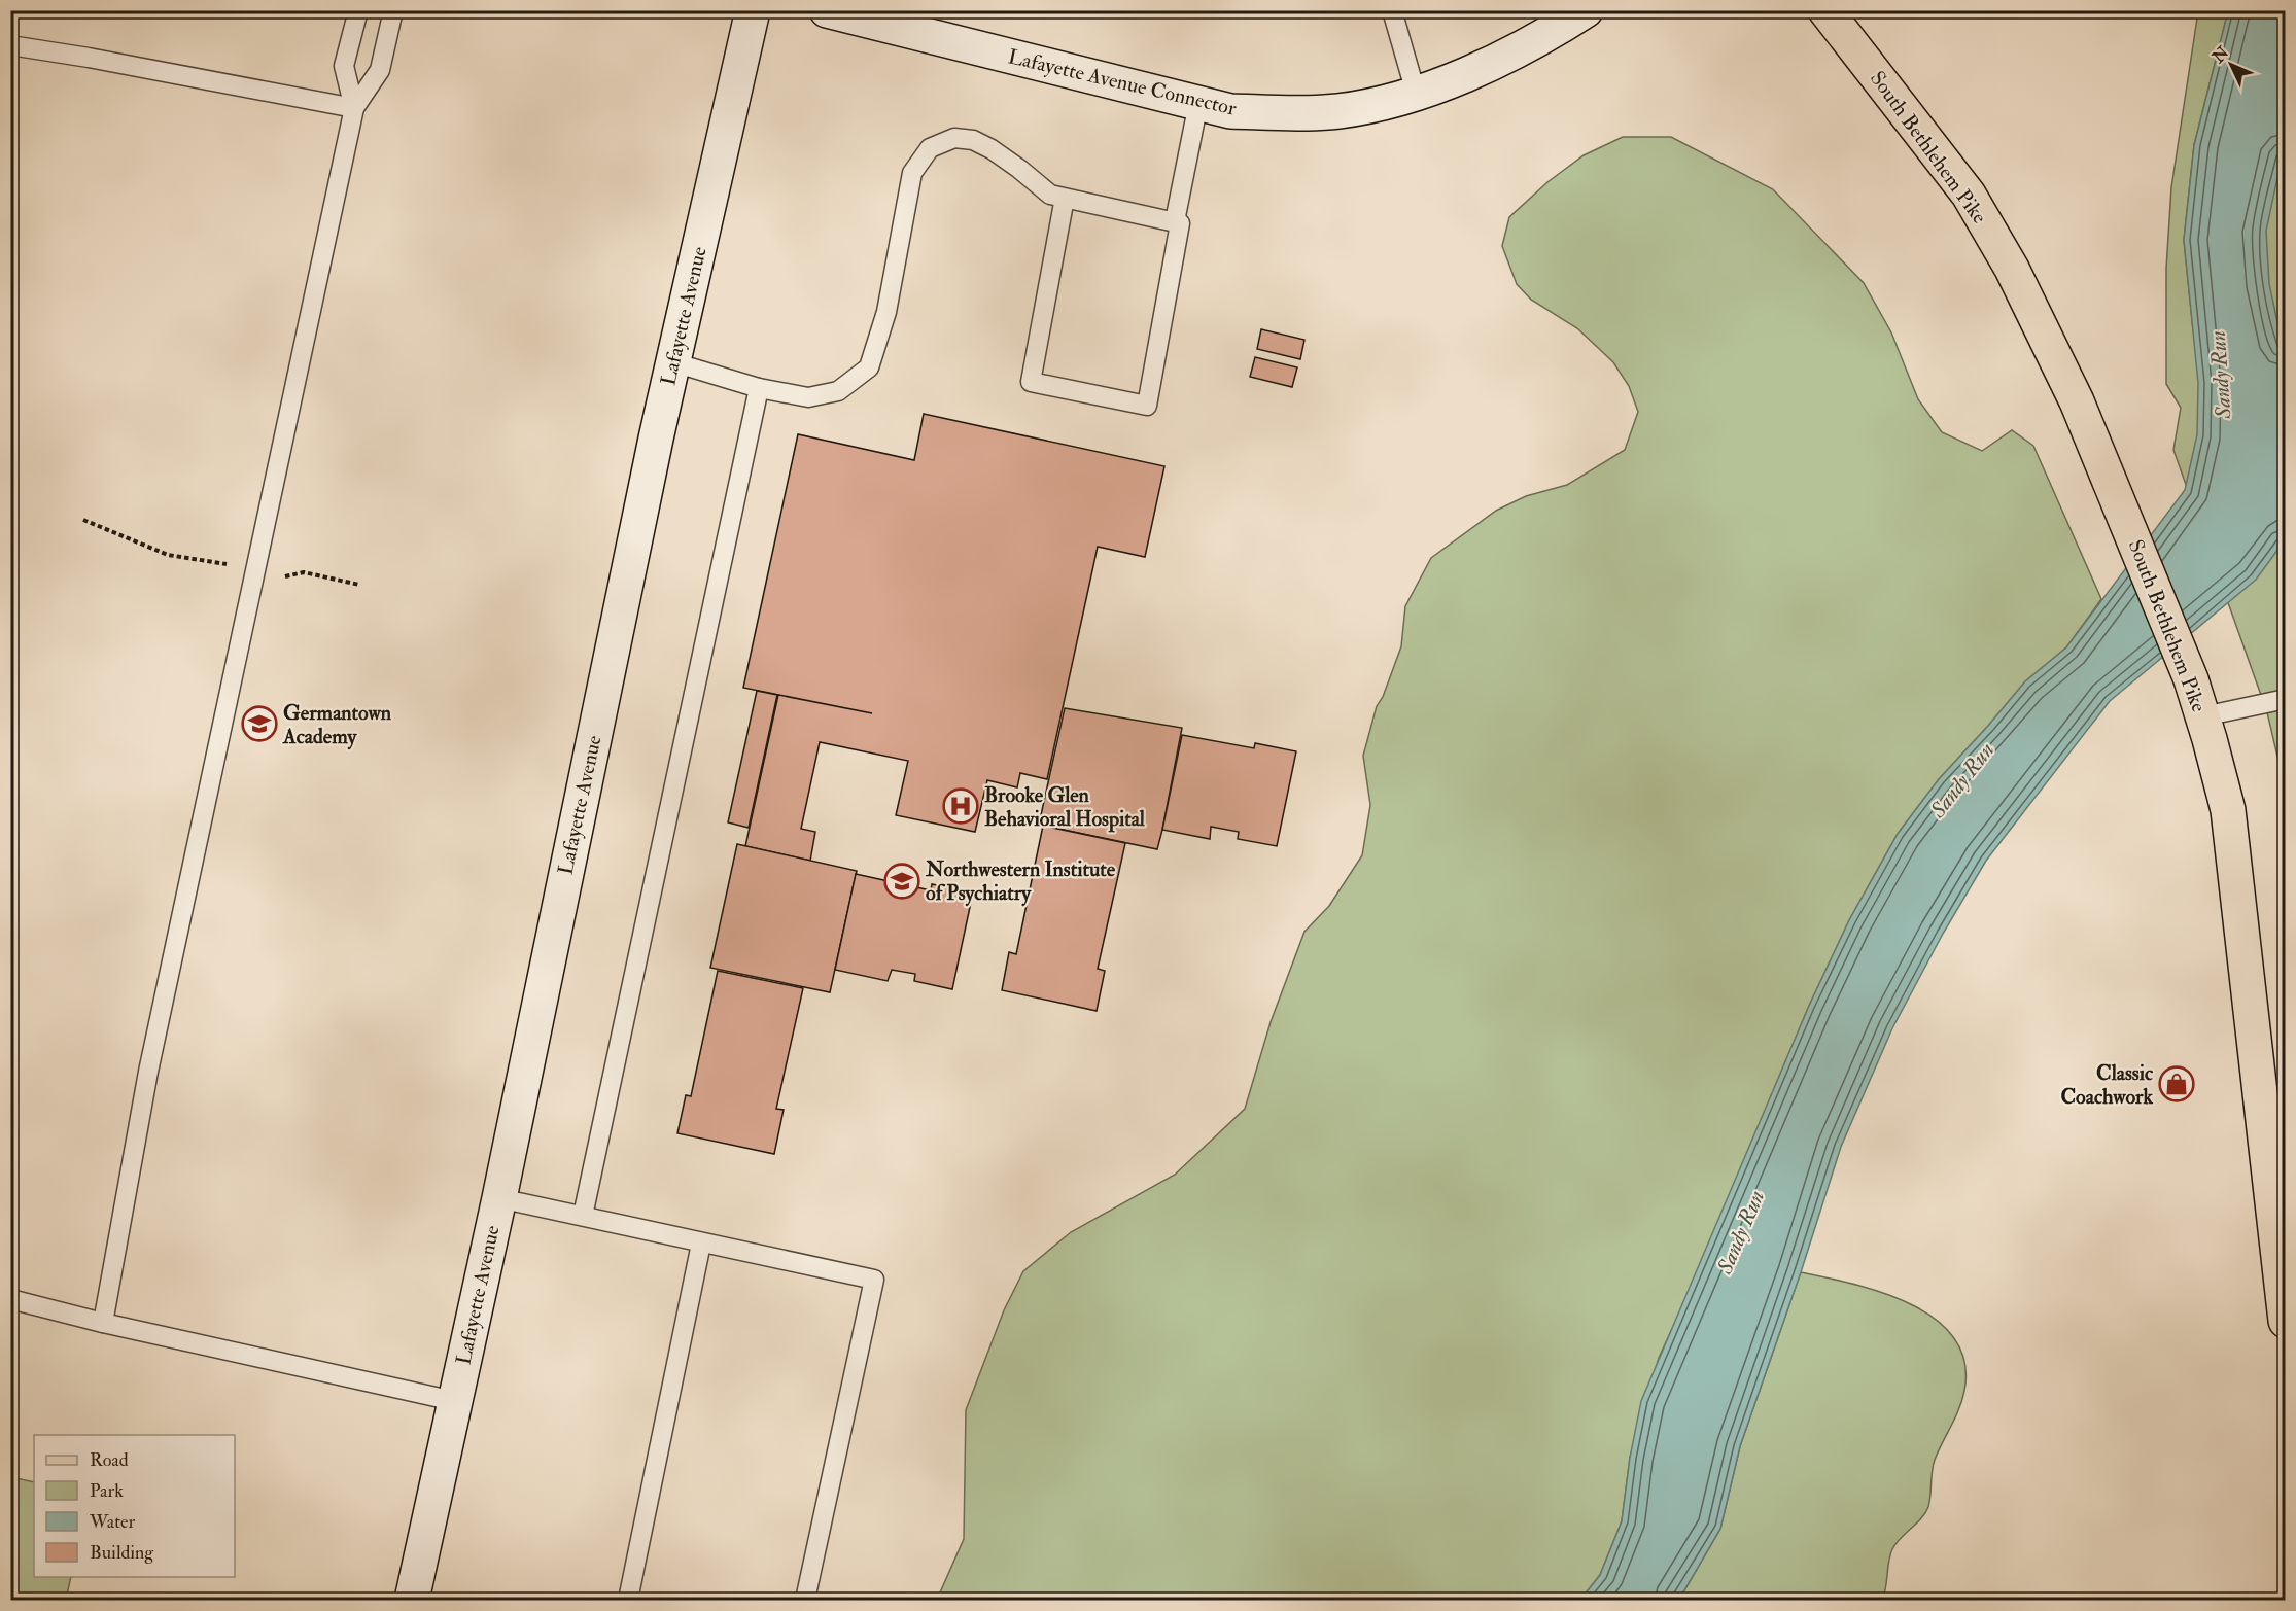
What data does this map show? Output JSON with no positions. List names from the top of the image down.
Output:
{
  "streets": {
    "main road": ["Lafayette Avenue Connector", "South Bethlehem Pike", "Lafayette Avenue"]
  },
  "water": ["Sandy Run"],
  "places": {
    "school or university": ["Germantown Academy", "Northwestern Institute of Psychiatry"],
    "hospital": ["Brooke Glen Behavioral Hospital"],
    "shop": ["Classic Coachwork"]
  },
  "legend": [
    "Road",
    "Park",
    "Water",
    "Building"
  ],
  "north": "top left"
}
